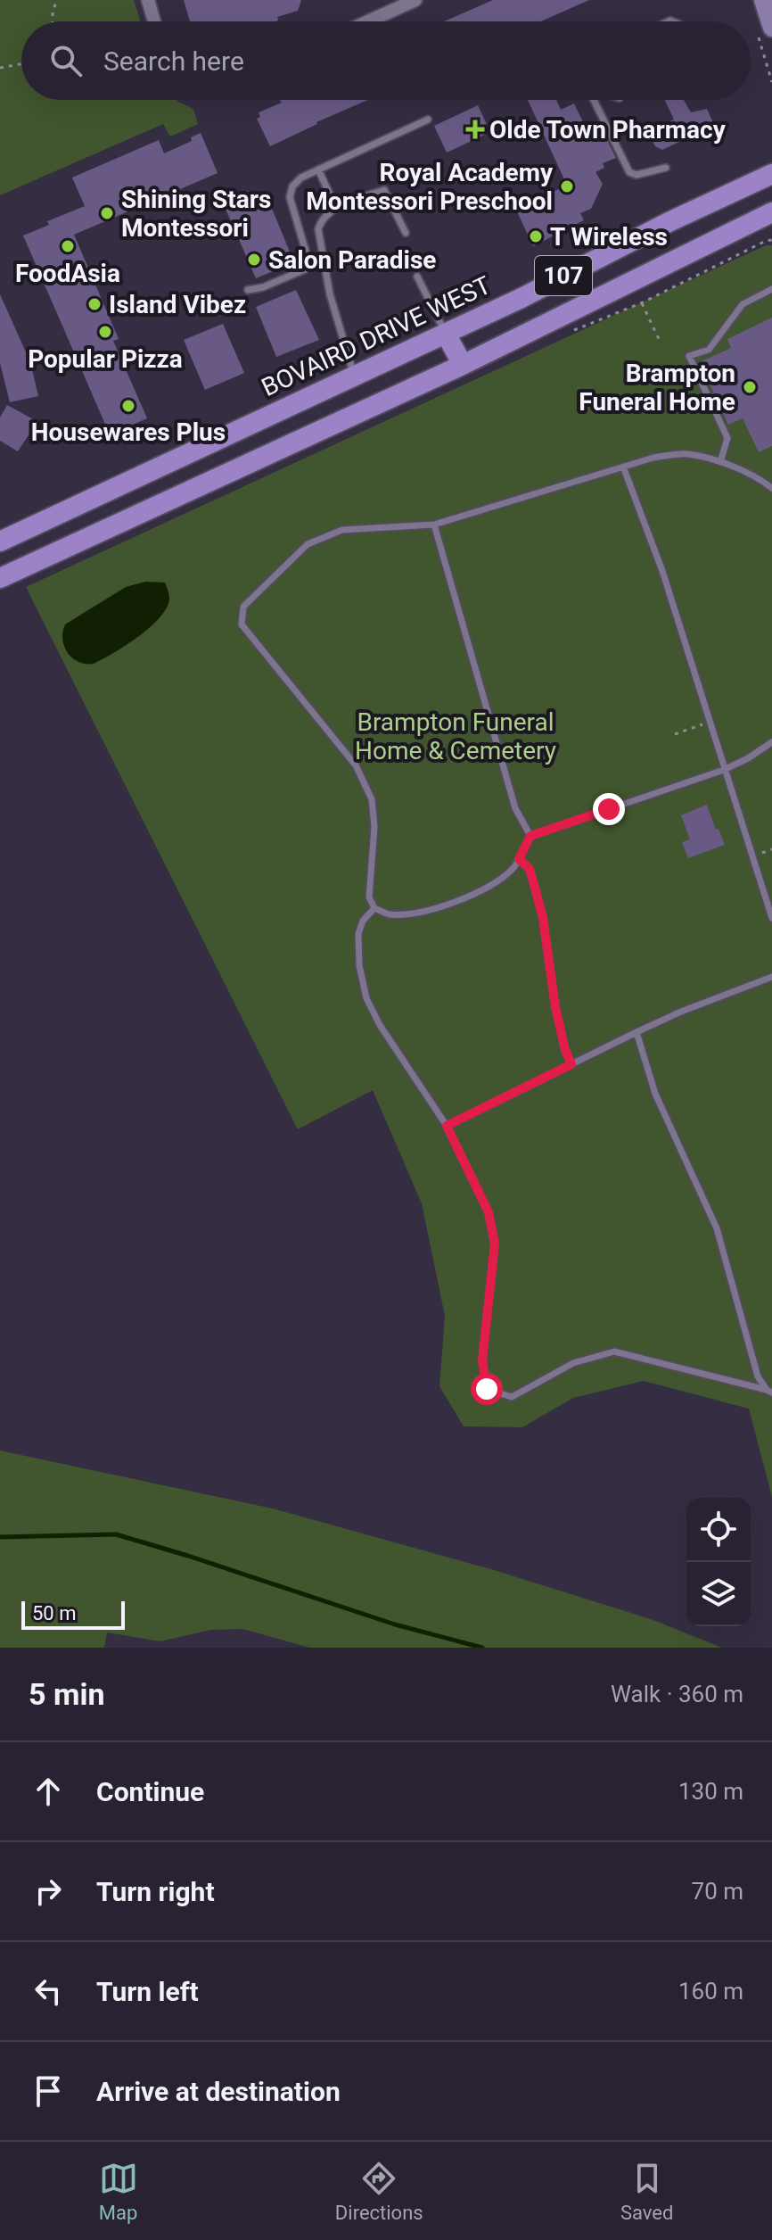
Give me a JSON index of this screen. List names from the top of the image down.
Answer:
{
  "streets": {
    "main road": ["107", "BOVAIRD DRIVE WEST"]
  },
  "parks": ["Brampton Funeral Home & Cemetery"],
  "places": {
    "health": ["Olde Town Pharmacy"],
    "other": [
      "Royal Academy Montessori Preschool",
      "Shining Stars Montessori",
      "T Wireless",
      "FoodAsia",
      "Salon Paradise",
      "Island Vibez",
      "Popular Pizza",
      "Brampton Funeral Home",
      "Housewares Plus"
    ]
  },
  "scale_bar": "50 m",
  "page": {
    "search": "Search here",
    "scale": "50 m",
    "heading": ["5 min", "Walk · 360 m"],
    "list": [
      ["Continue", "130 m"],
      ["Turn right", "70 m"],
      ["Turn left", "160 m"],
      "Arrive at destination"
    ],
    "nav": ["Map", "Directions", "Saved"]
  }
}
